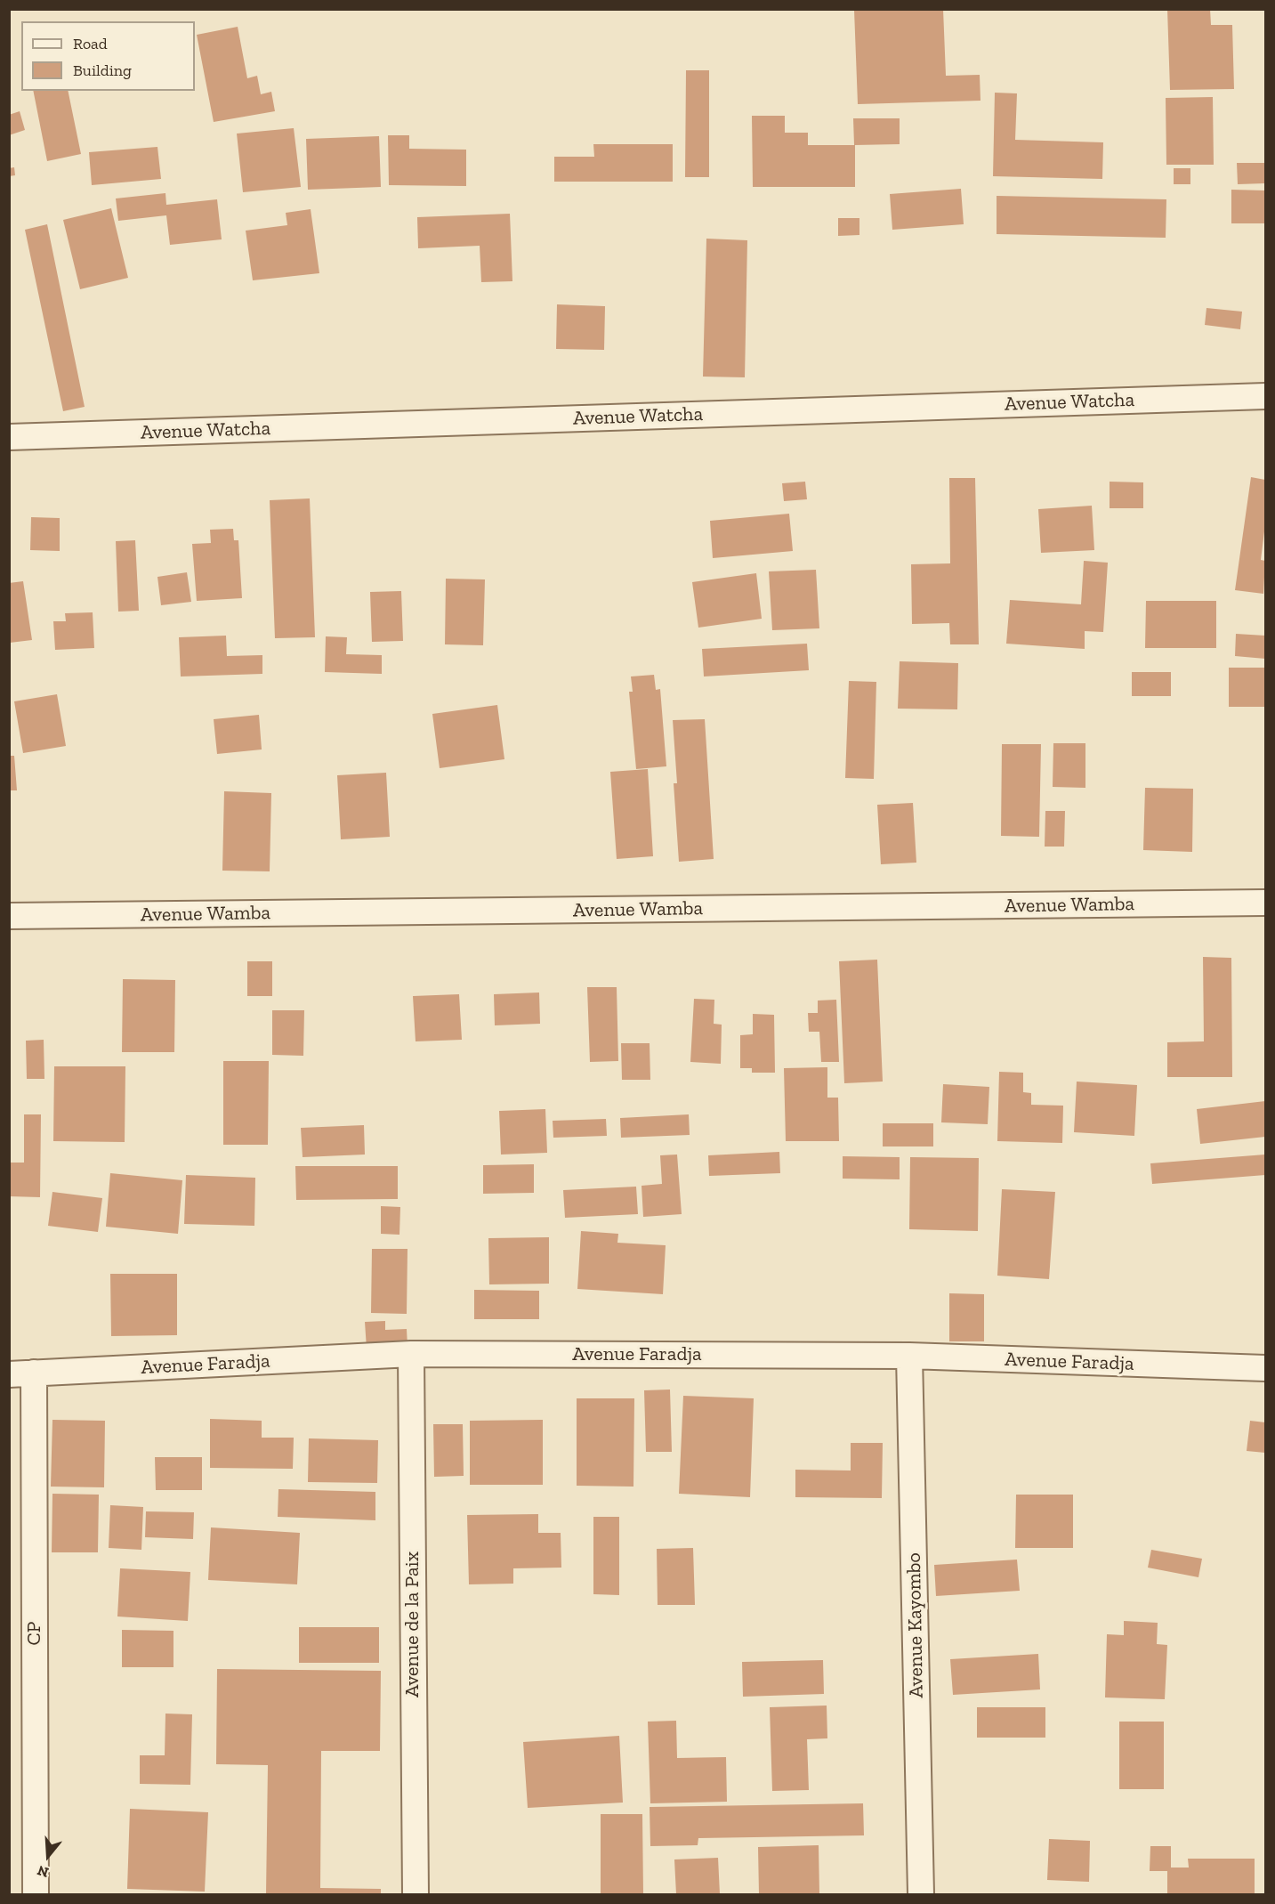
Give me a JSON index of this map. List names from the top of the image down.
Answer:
{
  "streets": {
    "street": [
      "Avenue Watcha",
      "Avenue Wamba",
      "Avenue Faradja",
      "Avenue de la Paix",
      "Avenue Kayombo",
      "CP"
    ]
  },
  "crossings": [
    ["Avenue Faradja", "Avenue de la Paix"],
    ["Avenue Faradja", "Avenue Kayombo"],
    ["Avenue Faradja", "CP"]
  ],
  "legend": ["Road", "Building"],
  "north": "bottom"
}
